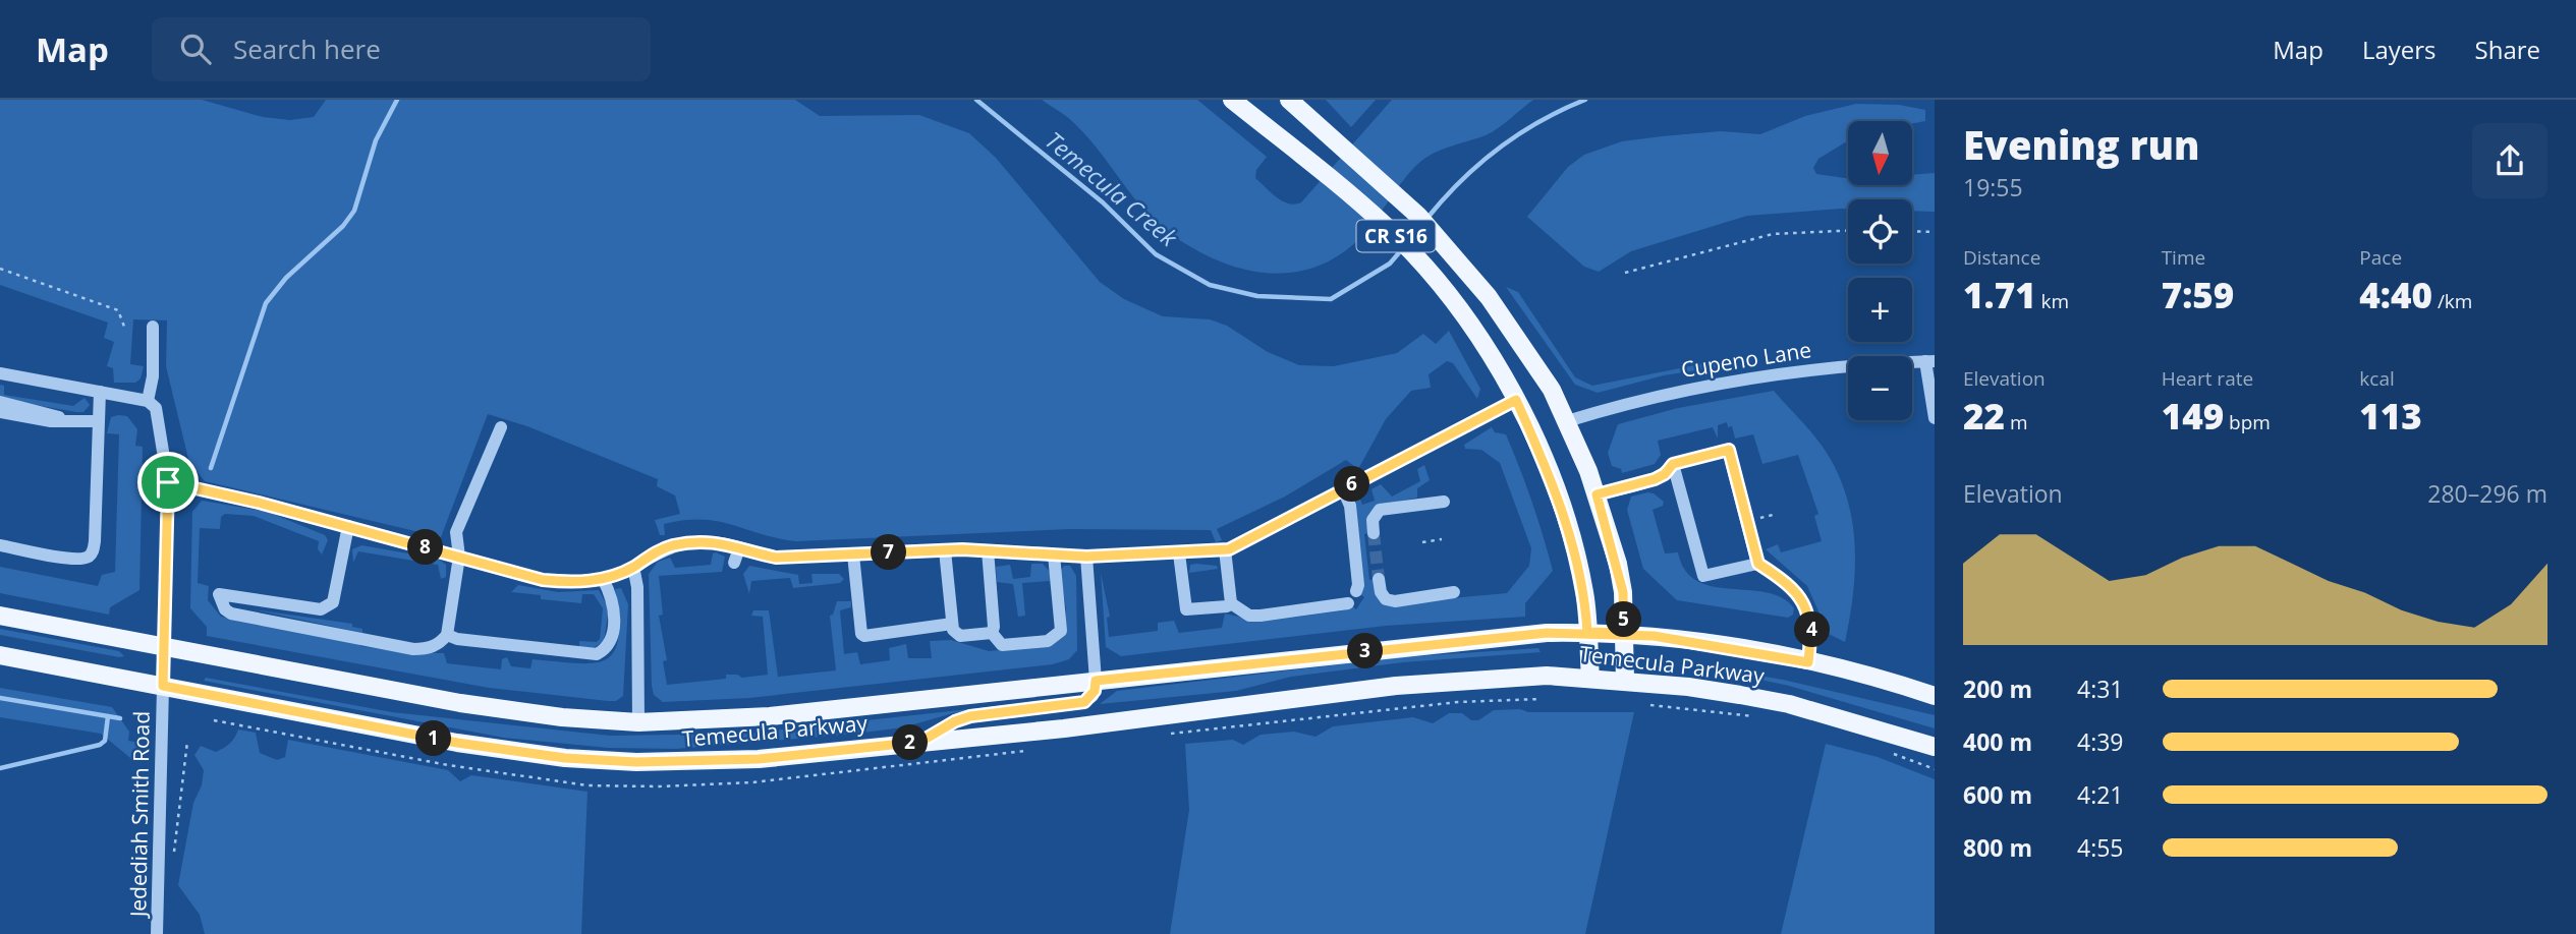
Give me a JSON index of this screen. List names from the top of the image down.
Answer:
{
  "streets": {
    "main road": ["CR S16", "Temecula Parkway"],
    "street": ["Cupeno Lane", "Jedediah Smith Road"]
  },
  "crossings": [
    ["CR S16", "Cupeno Lane"],
    ["CR S16", "Temecula Parkway"],
    ["Temecula Parkway", "Jedediah Smith Road"]
  ],
  "water": ["Temecula Creek"],
  "north": "bottom",
  "page": {
    "header": "Map",
    "search": "Search here",
    "nav": ["Map", "Layers", "Share"],
    "heading": ["Evening run", "19:55"],
    "map_buttons": ["+", "−"],
    "stats": [
      ["Distance", "1.71 km"],
      ["Time", "7:59"],
      ["Pace", "4:40 /km"],
      ["Elevation", "22 m"],
      ["Heart rate", "149 bpm"],
      ["kcal", "113"]
    ],
    "chart": ["Elevation", "280–296 m"],
    "pins": [
      "6",
      "8",
      "7",
      "5",
      "4",
      "3",
      "1",
      "2"
    ],
    "list": [
      {
        "name": "200 m",
        "note": "4:31"
      },
      {
        "name": "400 m",
        "note": "4:39"
      },
      {
        "name": "600 m",
        "note": "4:21"
      },
      {
        "name": "800 m",
        "note": "4:55"
      }
    ]
  }
}
